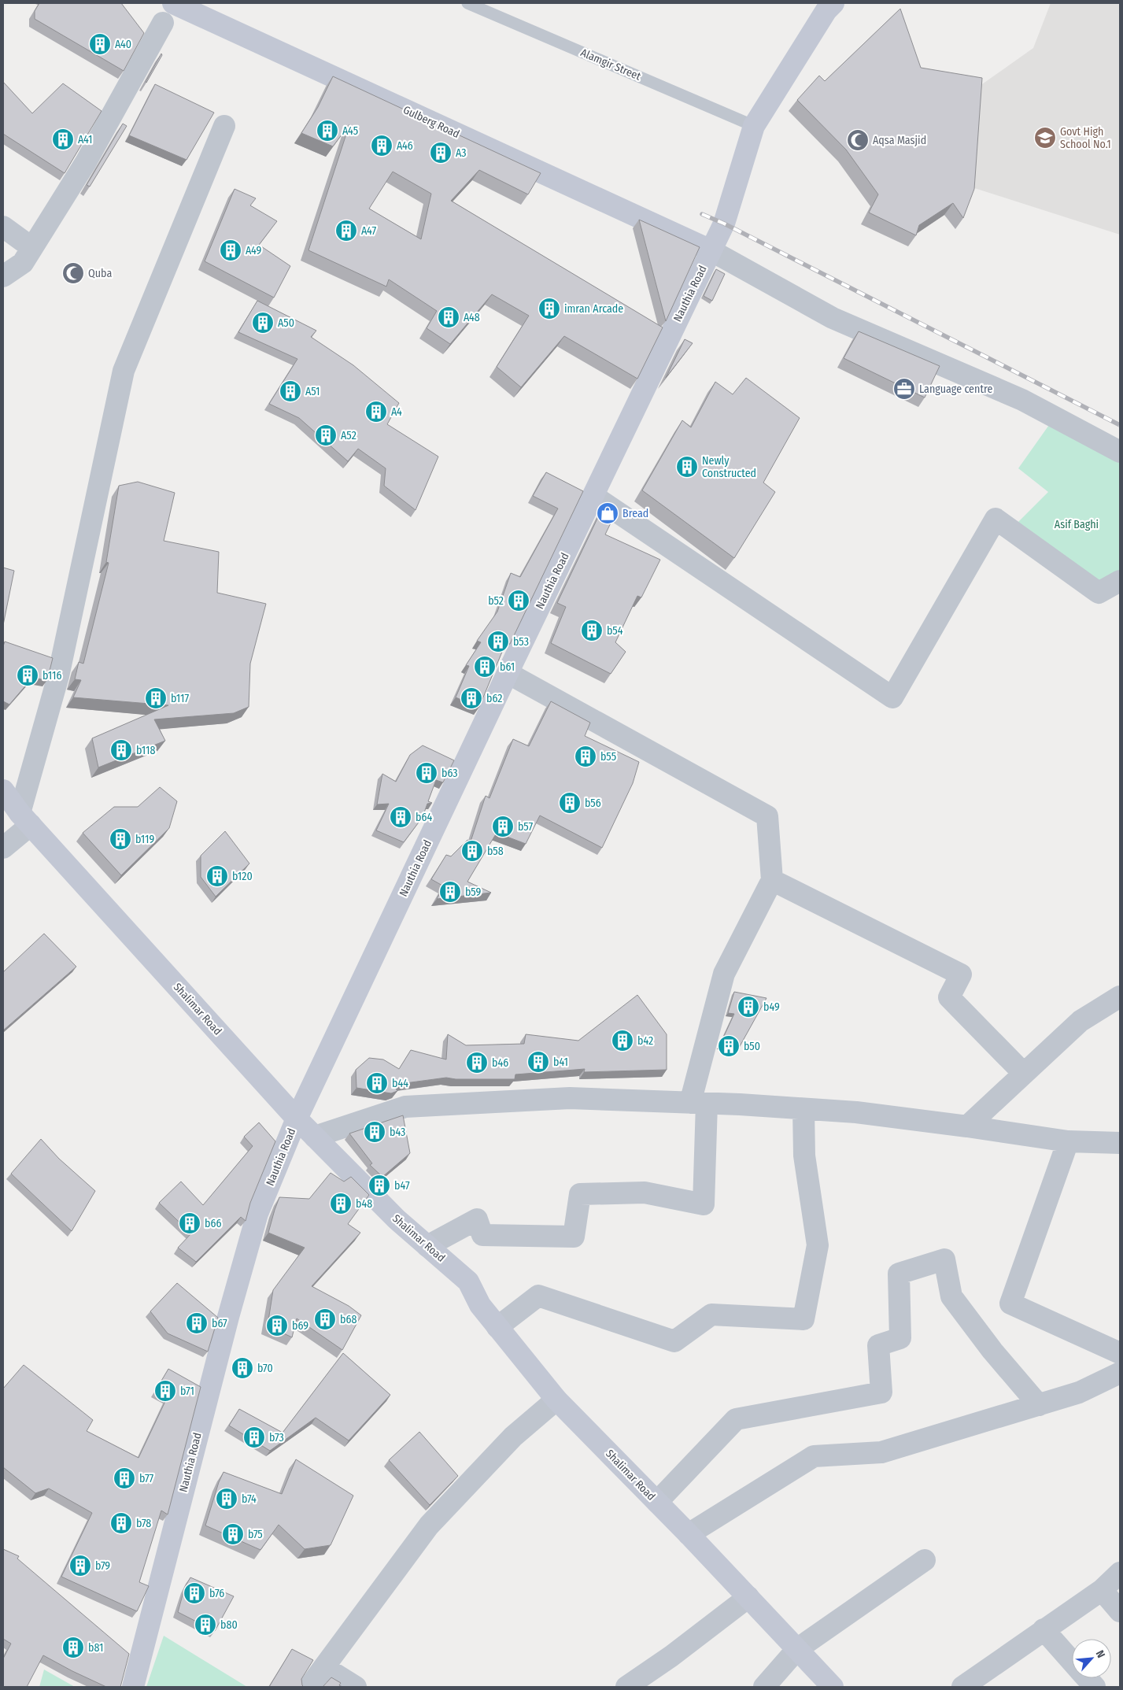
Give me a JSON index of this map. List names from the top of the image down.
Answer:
{
  "streets": {
    "main road": ["Gulberg Road", "Nauthia Road", "Shalimar Road"],
    "lane": ["Alamgir Street"]
  },
  "crossings": [
    ["Alamgir Street", "Nauthia Road"],
    ["Gulberg Road", "Nauthia Road"],
    ["Nauthia Road", "Shalimar Road"]
  ],
  "parks": ["Asif Baghi"],
  "places": {
    "building": [
      "A40",
      "A45",
      "A41",
      "A46",
      "A3",
      "A47",
      "A49",
      "imran Arcade",
      "A48",
      "A50",
      "A51",
      "A4",
      "A52",
      "Newly Constructed",
      "b52",
      "b54",
      "b53",
      "b61",
      "b116",
      "b117",
      "b62",
      "b118",
      "b55",
      "b63",
      "b56",
      "b64",
      "b57",
      "b119",
      "b58",
      "b120",
      "b59",
      "b49",
      "b42",
      "b50",
      "b41",
      "b46",
      "b44",
      "b43",
      "b47",
      "b48",
      "b66",
      "b68",
      "b67",
      "b69",
      "b70",
      "b71",
      "b73",
      "b77",
      "b74",
      "b78",
      "b75",
      "b79",
      "b76",
      "b80",
      "b81"
    ],
    "school or university": ["Govt High School No.1"],
    "mosque": ["Aqsa Masjid", "Quba"],
    "office": ["Language centre"],
    "shop": ["Bread"]
  },
  "north": "top right"
}
